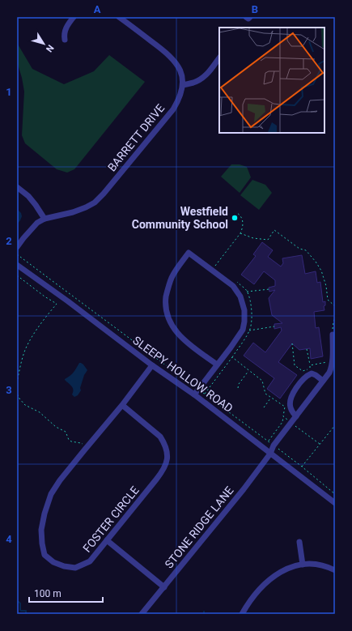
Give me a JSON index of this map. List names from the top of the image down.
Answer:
{
  "streets": {
    "street": [
      "BARRETT DRIVE",
      "SLEEPY HOLLOW ROAD",
      "FOSTER CIRCLE",
      "STONE RIDGE LANE"
    ]
  },
  "crossings": [
    ["SLEEPY HOLLOW ROAD", "FOSTER CIRCLE"],
    ["SLEEPY HOLLOW ROAD", "STONE RIDGE LANE"]
  ],
  "places": ["Westfield Community School"],
  "scale_bar": "100 m",
  "north": "bottom right",
  "grid": {
    "columns": ["A", "B"],
    "rows": [
      "1",
      "2",
      "3",
      "4"
    ]
  }
}
